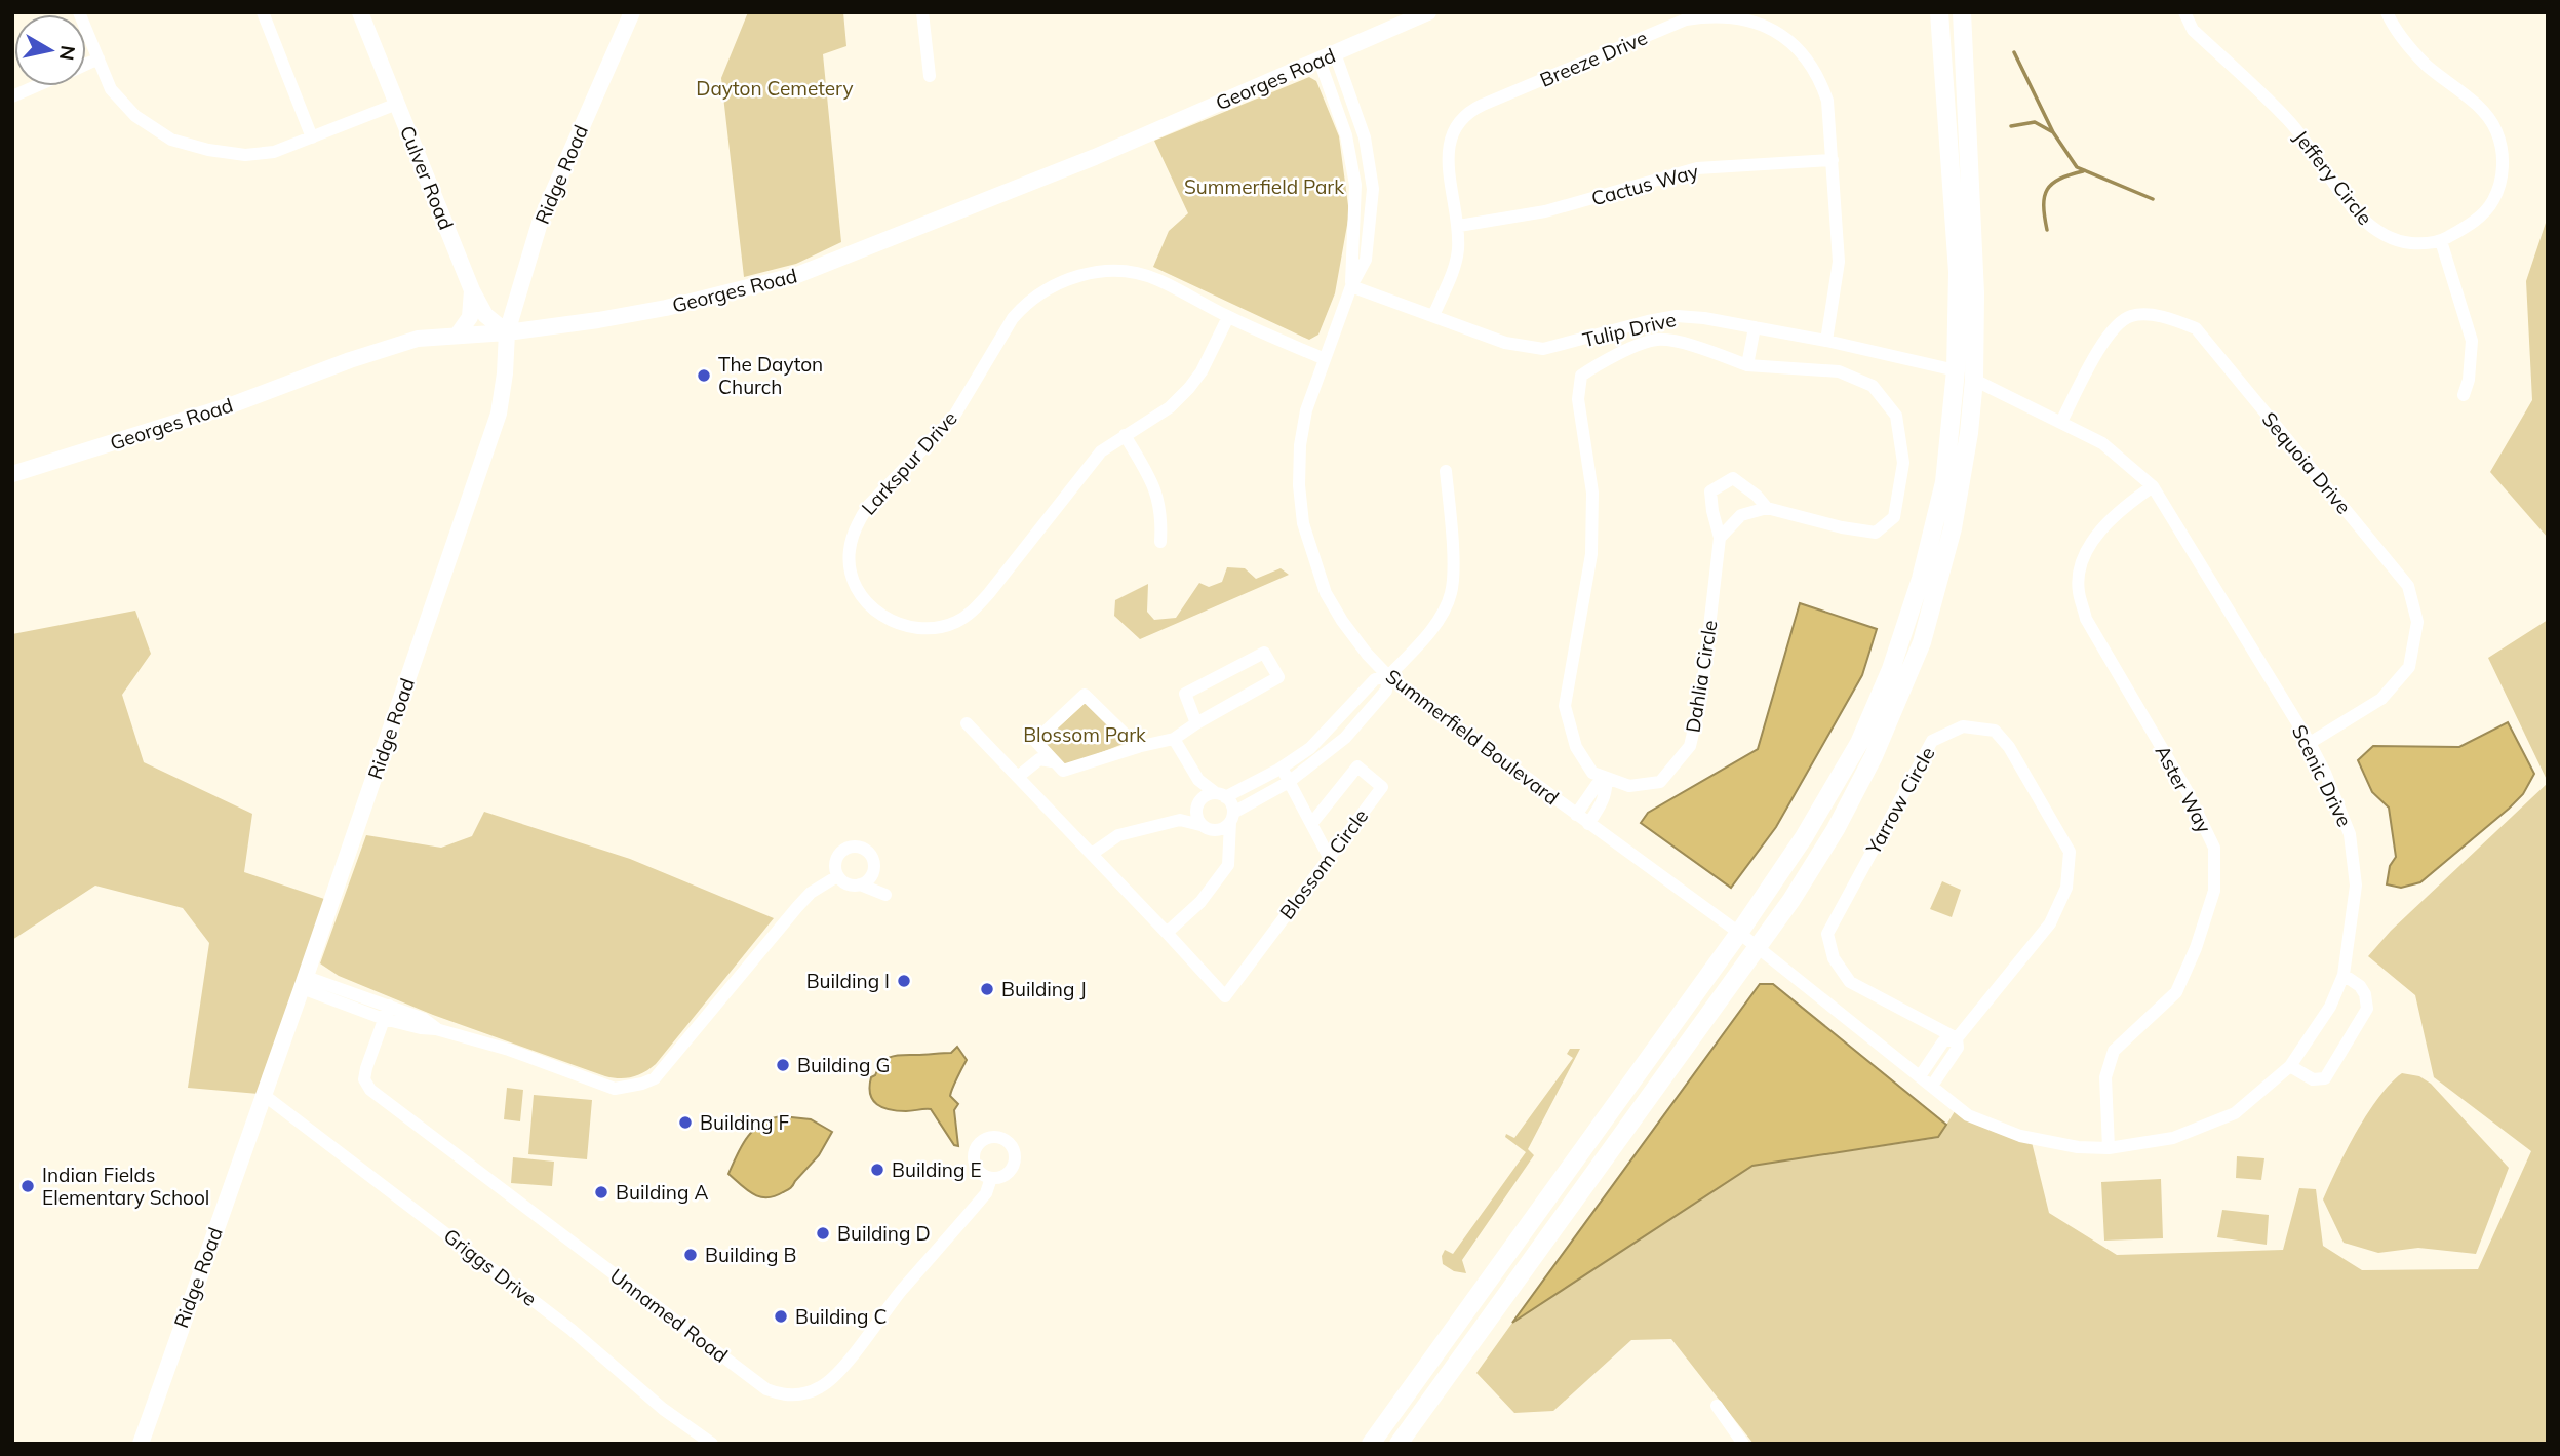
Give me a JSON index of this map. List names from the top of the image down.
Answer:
{
  "streets": {
    "street": [
      "Breeze Drive",
      "Georges Road",
      "Ridge Road",
      "Culver Road",
      "Jeffery Circle",
      "Cactus Way",
      "Tulip Drive",
      "Larkspur Drive",
      "Sequoia Drive",
      "Dahlia Circle",
      "Summerfield Boulevard",
      "Scenic Drive",
      "Aster Way",
      "Yarrow Circle",
      "Blossom Circle",
      "Griggs Drive",
      "Unnamed Road"
    ]
  },
  "crossings": [
    ["Breeze Drive", "Cactus Way"],
    ["Breeze Drive", "Tulip Drive"],
    ["Georges Road", "Ridge Road"],
    ["Georges Road", "Culver Road"],
    ["Georges Road", "Summerfield Boulevard"],
    ["Ridge Road", "Culver Road"],
    ["Ridge Road", "Griggs Drive"],
    ["Tulip Drive", "Summerfield Boulevard"],
    ["Larkspur Drive", "Summerfield Boulevard"],
    ["Sequoia Drive", "Scenic Drive"],
    ["Summerfield Boulevard", "Scenic Drive"],
    ["Scenic Drive", "Aster Way"],
    ["Scenic Drive", "Yarrow Circle"]
  ],
  "parks": ["Dayton Cemetery", "Summerfield Park", "Blossom Park"],
  "places": [
    "The Dayton Church",
    "Building I",
    "Building J",
    "Building G",
    "Building F",
    "Building E",
    "Indian Fields Elementary School",
    "Building A",
    "Building D",
    "Building B",
    "Building C"
  ],
  "north": "right"
}
